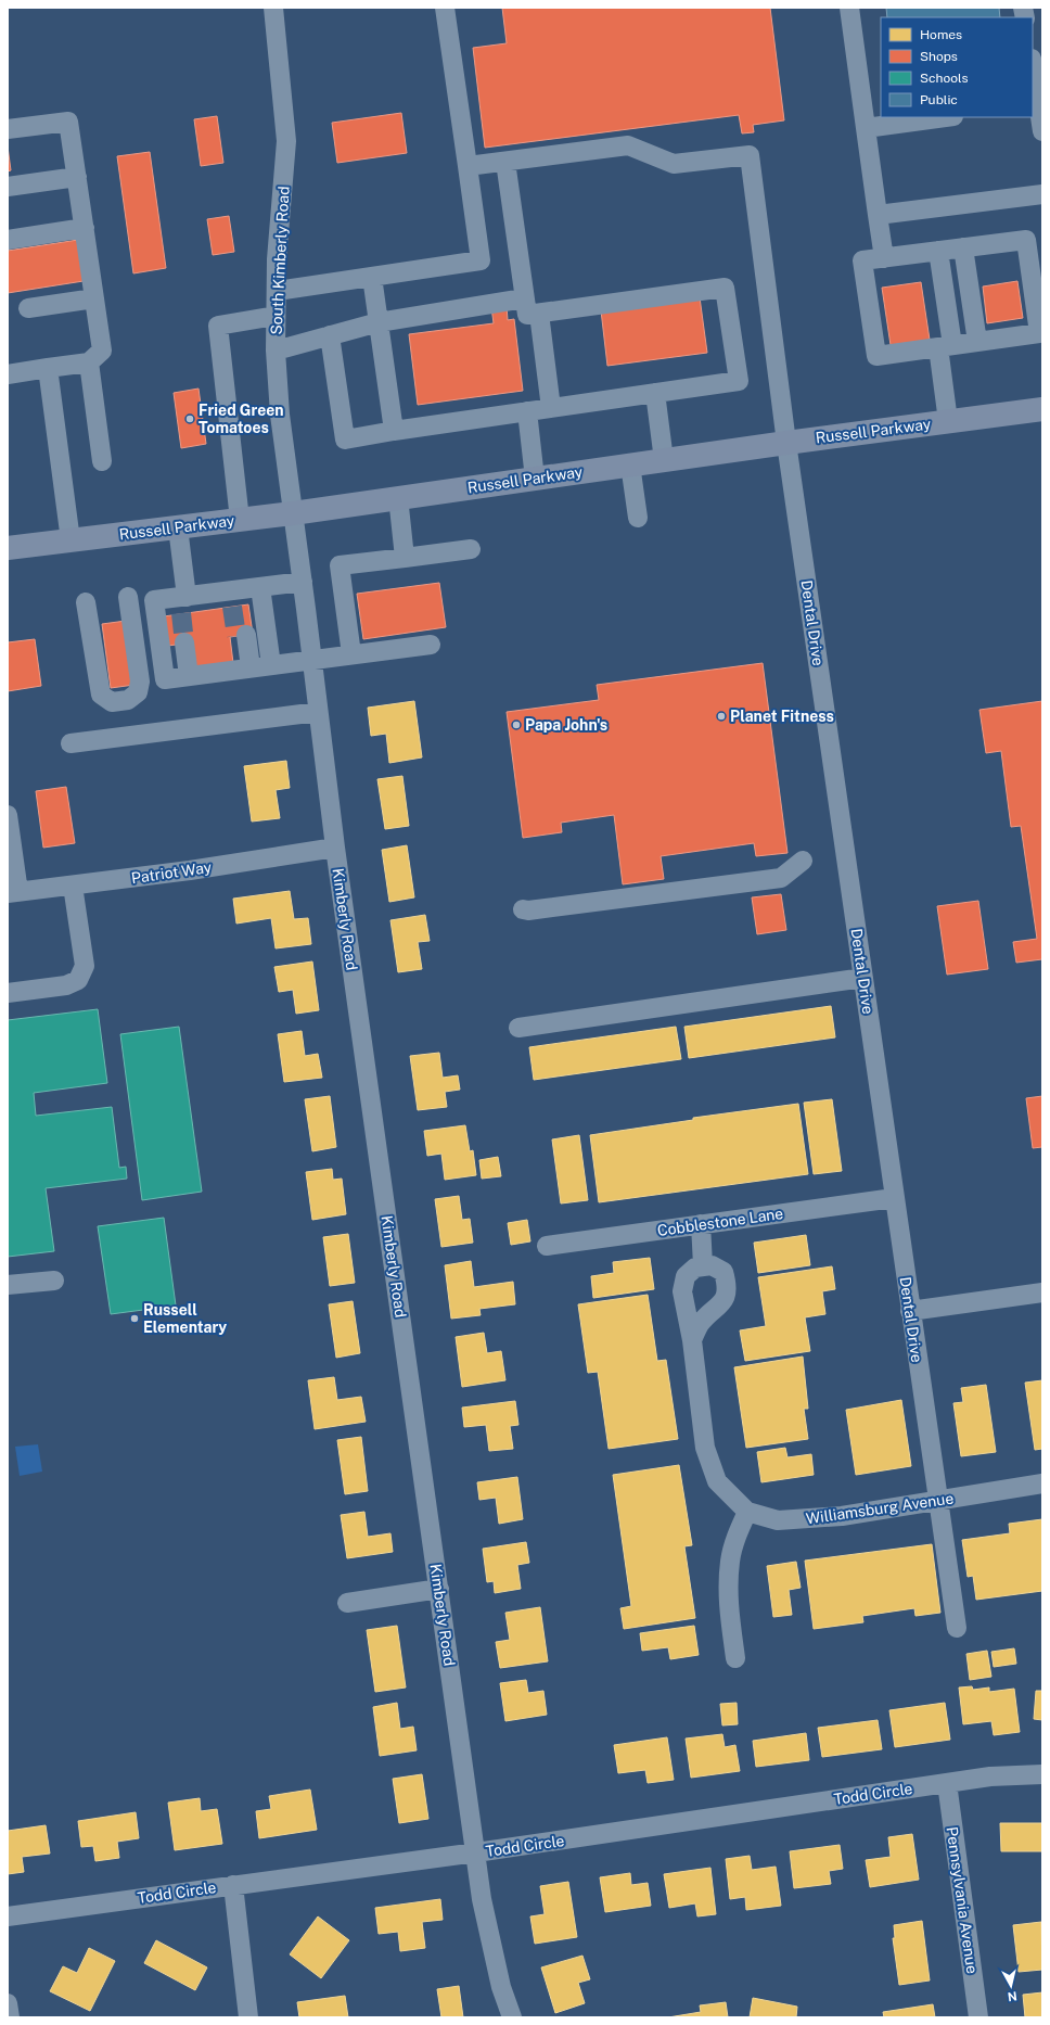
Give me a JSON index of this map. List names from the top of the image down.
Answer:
{
  "streets": {
    "main road": ["Russell Parkway"],
    "street": [
      "South Kimberly Road",
      "Dental Drive",
      "Patriot Way",
      "Kimberly Road",
      "Cobblestone Lane",
      "Williamsburg Avenue",
      "Todd Circle",
      "Pennsylvania Avenue"
    ]
  },
  "crossings": [
    ["South Kimberly Road", "Russell Parkway"],
    ["South Kimberly Road", "Kimberly Road"],
    ["Russell Parkway", "Dental Drive"],
    ["Russell Parkway", "Kimberly Road"],
    ["Dental Drive", "Cobblestone Lane"],
    ["Dental Drive", "Williamsburg Avenue"],
    ["Patriot Way", "Kimberly Road"],
    ["Kimberly Road", "Todd Circle"],
    ["Todd Circle", "Pennsylvania Avenue"]
  ],
  "places": [
    "Fried Green Tomatoes",
    "Planet Fitness",
    "Papa John's",
    "Russell Elementary"
  ],
  "legend": [
    "Homes",
    "Shops",
    "Schools",
    "Public"
  ],
  "north": "bottom"
}
